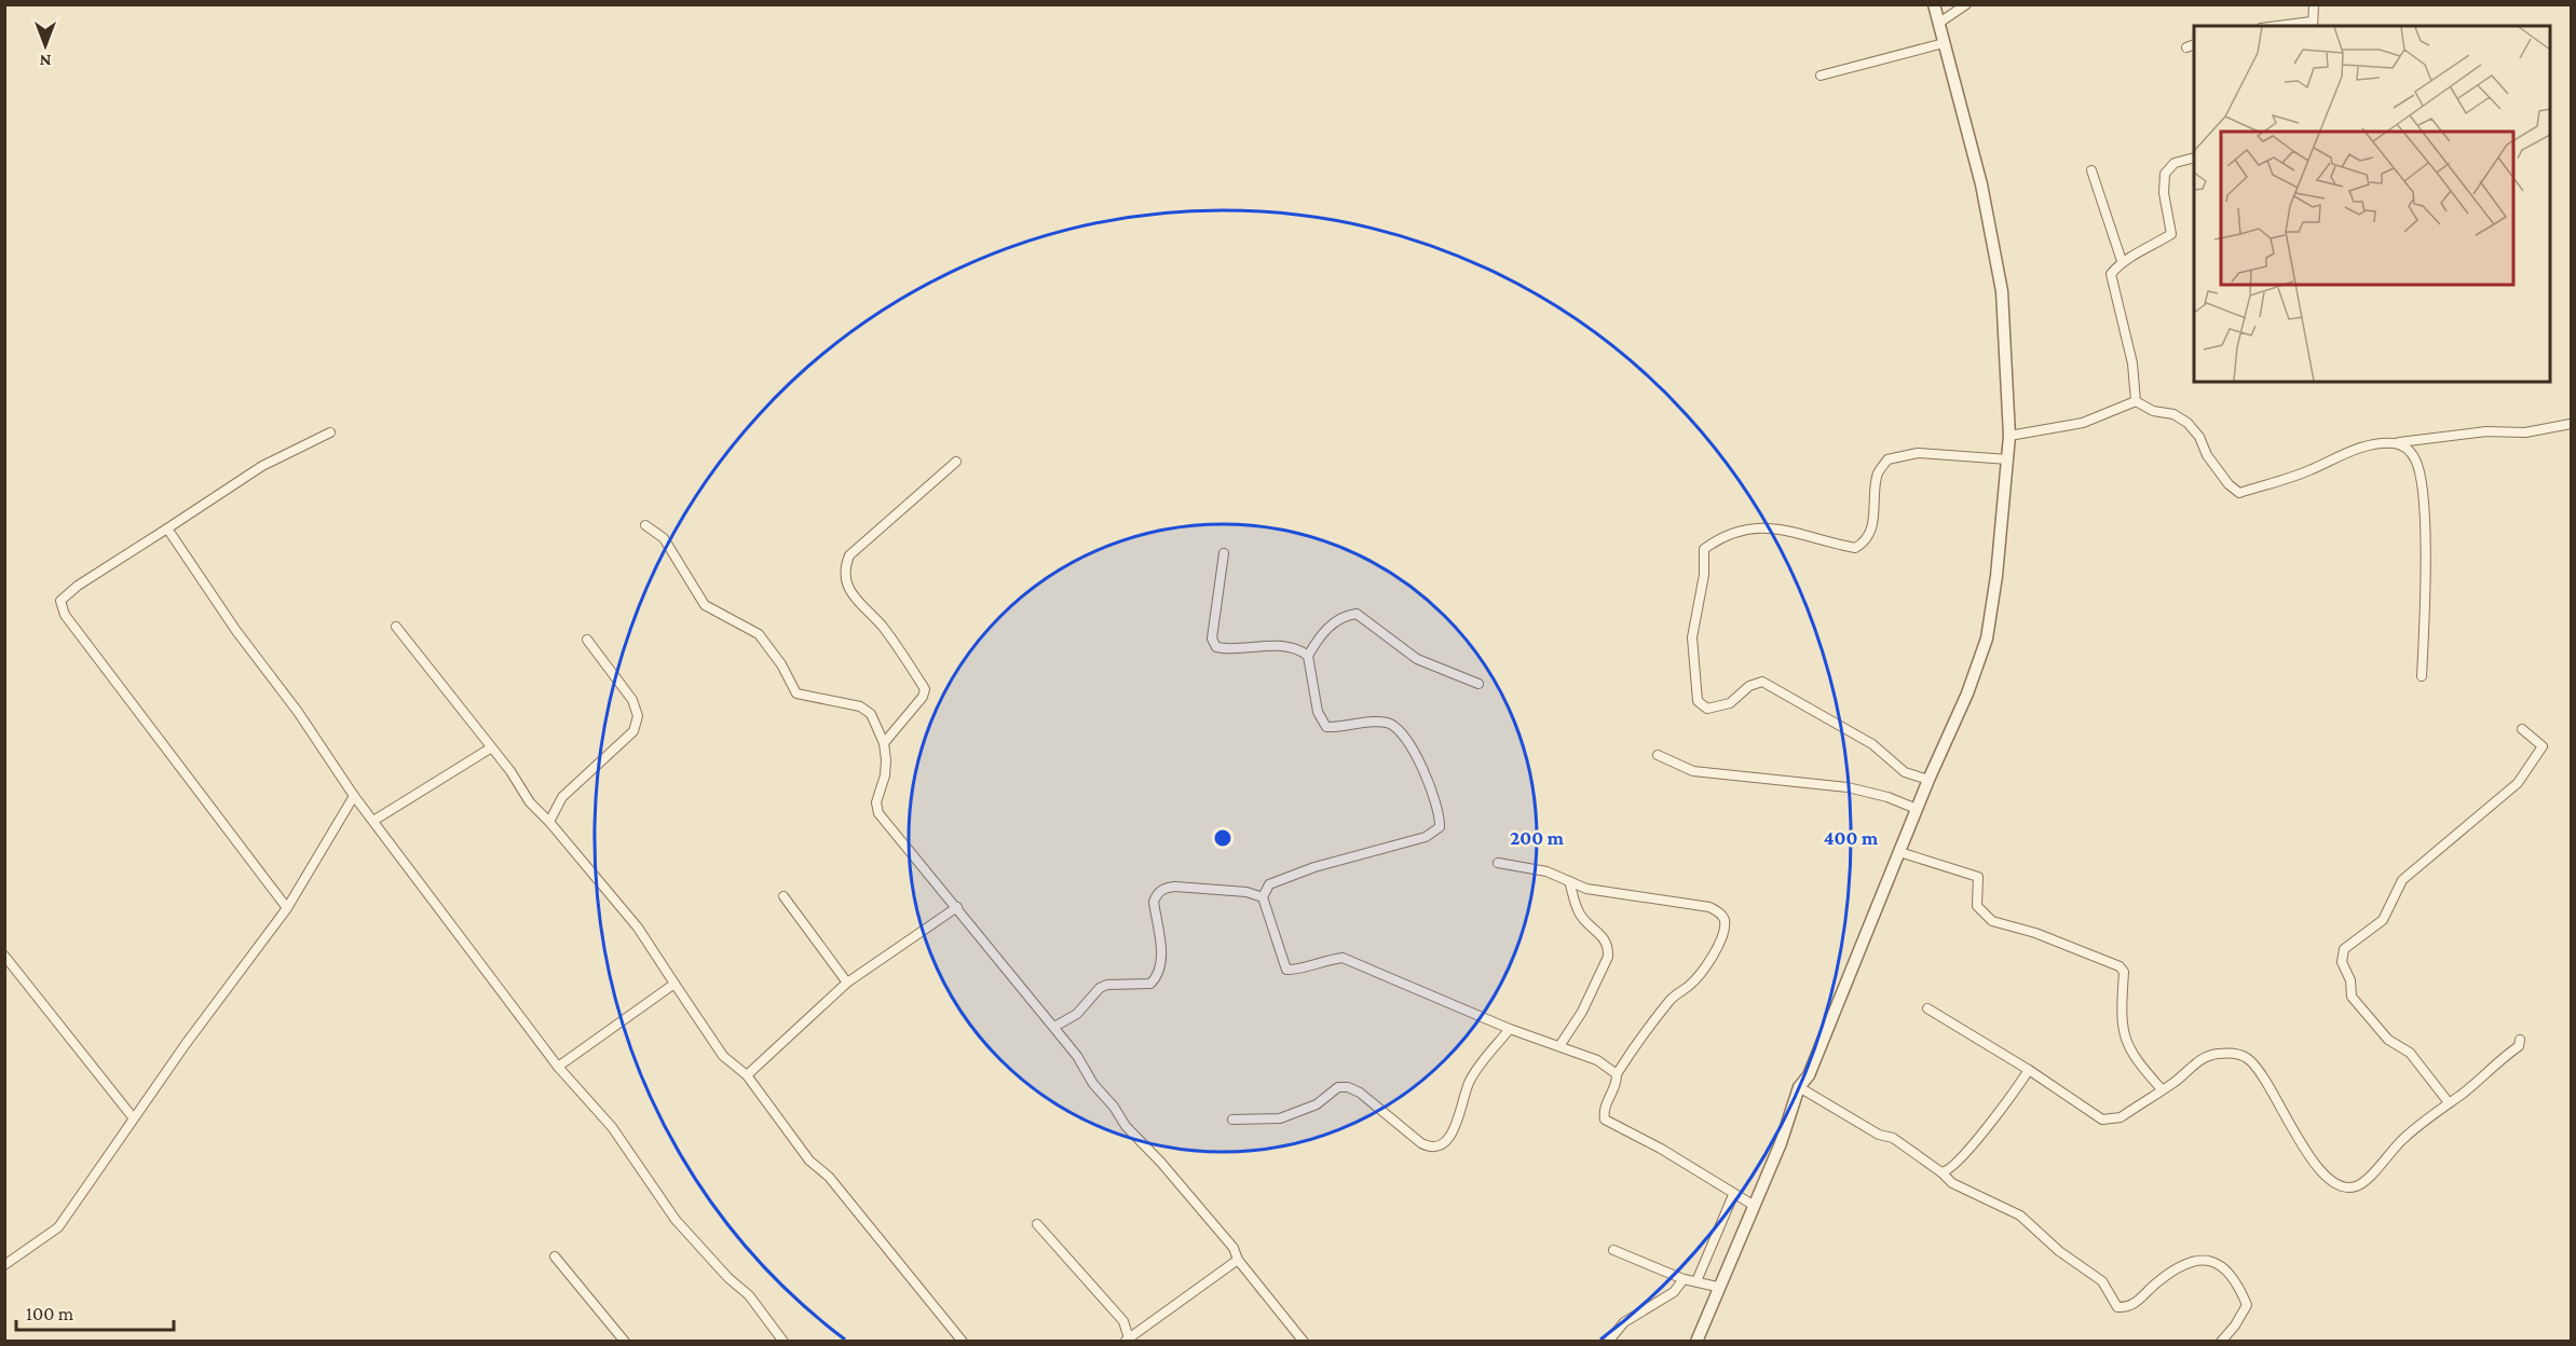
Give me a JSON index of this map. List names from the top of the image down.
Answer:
{
  "scale_bar": "100 m",
  "north": "bottom",
  "rings": ["200 m", "400 m"]
}
